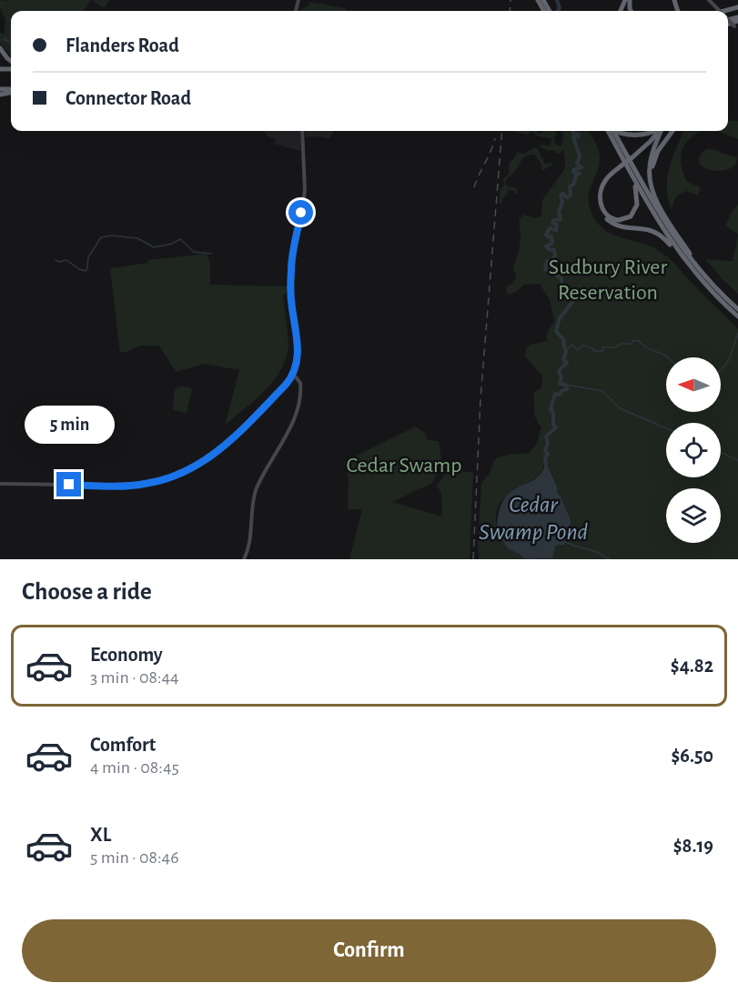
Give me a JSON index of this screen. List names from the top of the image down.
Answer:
{
  "water": ["Cedar Swamp Pond"],
  "parks": ["Sudbury River Reservation", "Cedar Swamp"],
  "north": "left",
  "page": {
    "banner": ["Flanders Road", "Connector Road"],
    "bubble": "5 min",
    "heading": "Choose a ride",
    "list": [
      {
        "name": "Economy",
        "note": "3 min · 08:44",
        "value": "$4.82"
      },
      {
        "name": "Comfort",
        "note": "4 min · 08:45",
        "value": "$6.50"
      },
      {
        "name": "XL",
        "note": "5 min · 08:46",
        "value": "$8.19"
      }
    ],
    "buttons": "Confirm"
  }
}
